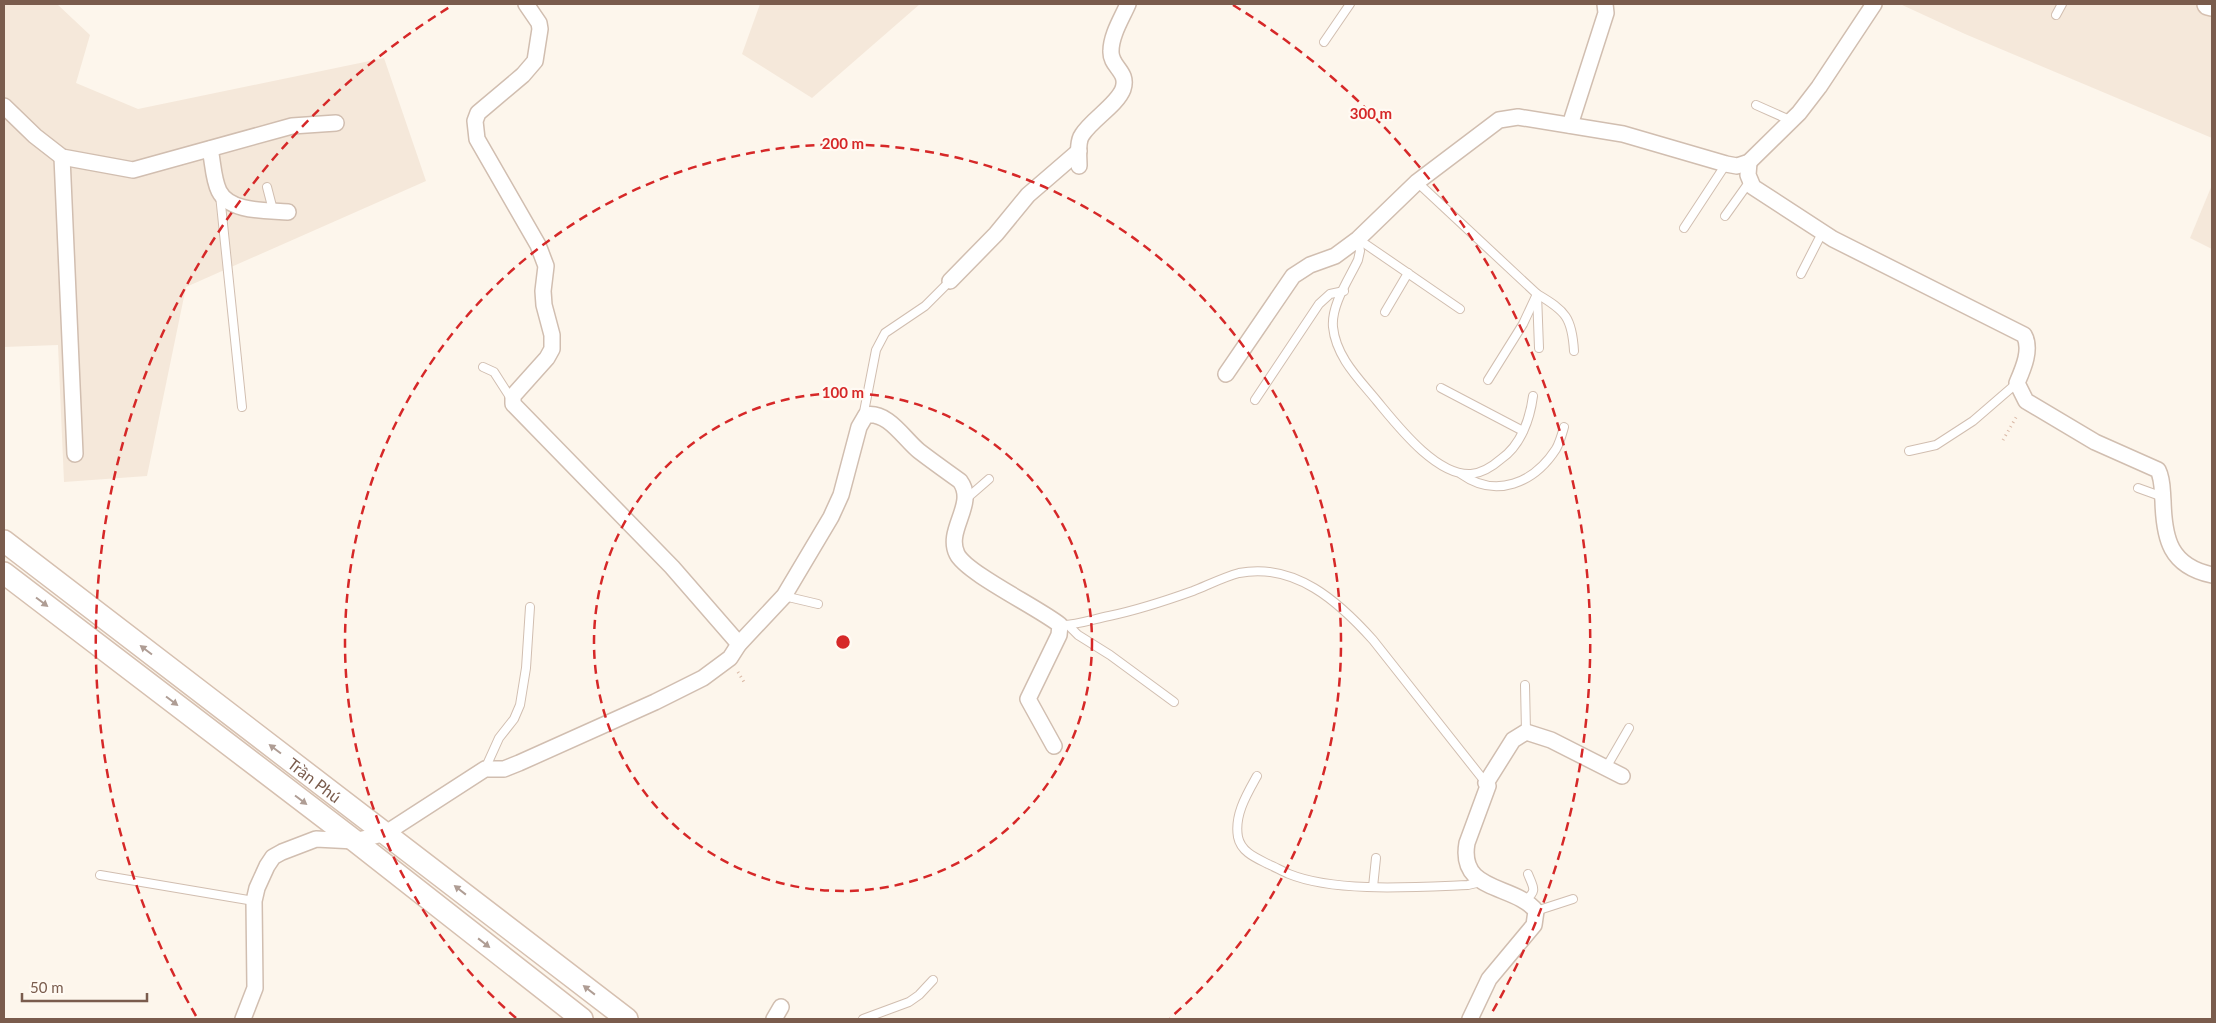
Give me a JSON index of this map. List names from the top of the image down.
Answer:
{
  "streets": {
    "main road": ["Trần Phú"]
  },
  "scale_bar": "50 m",
  "rings": ["300 m", "200 m", "100 m"]
}
